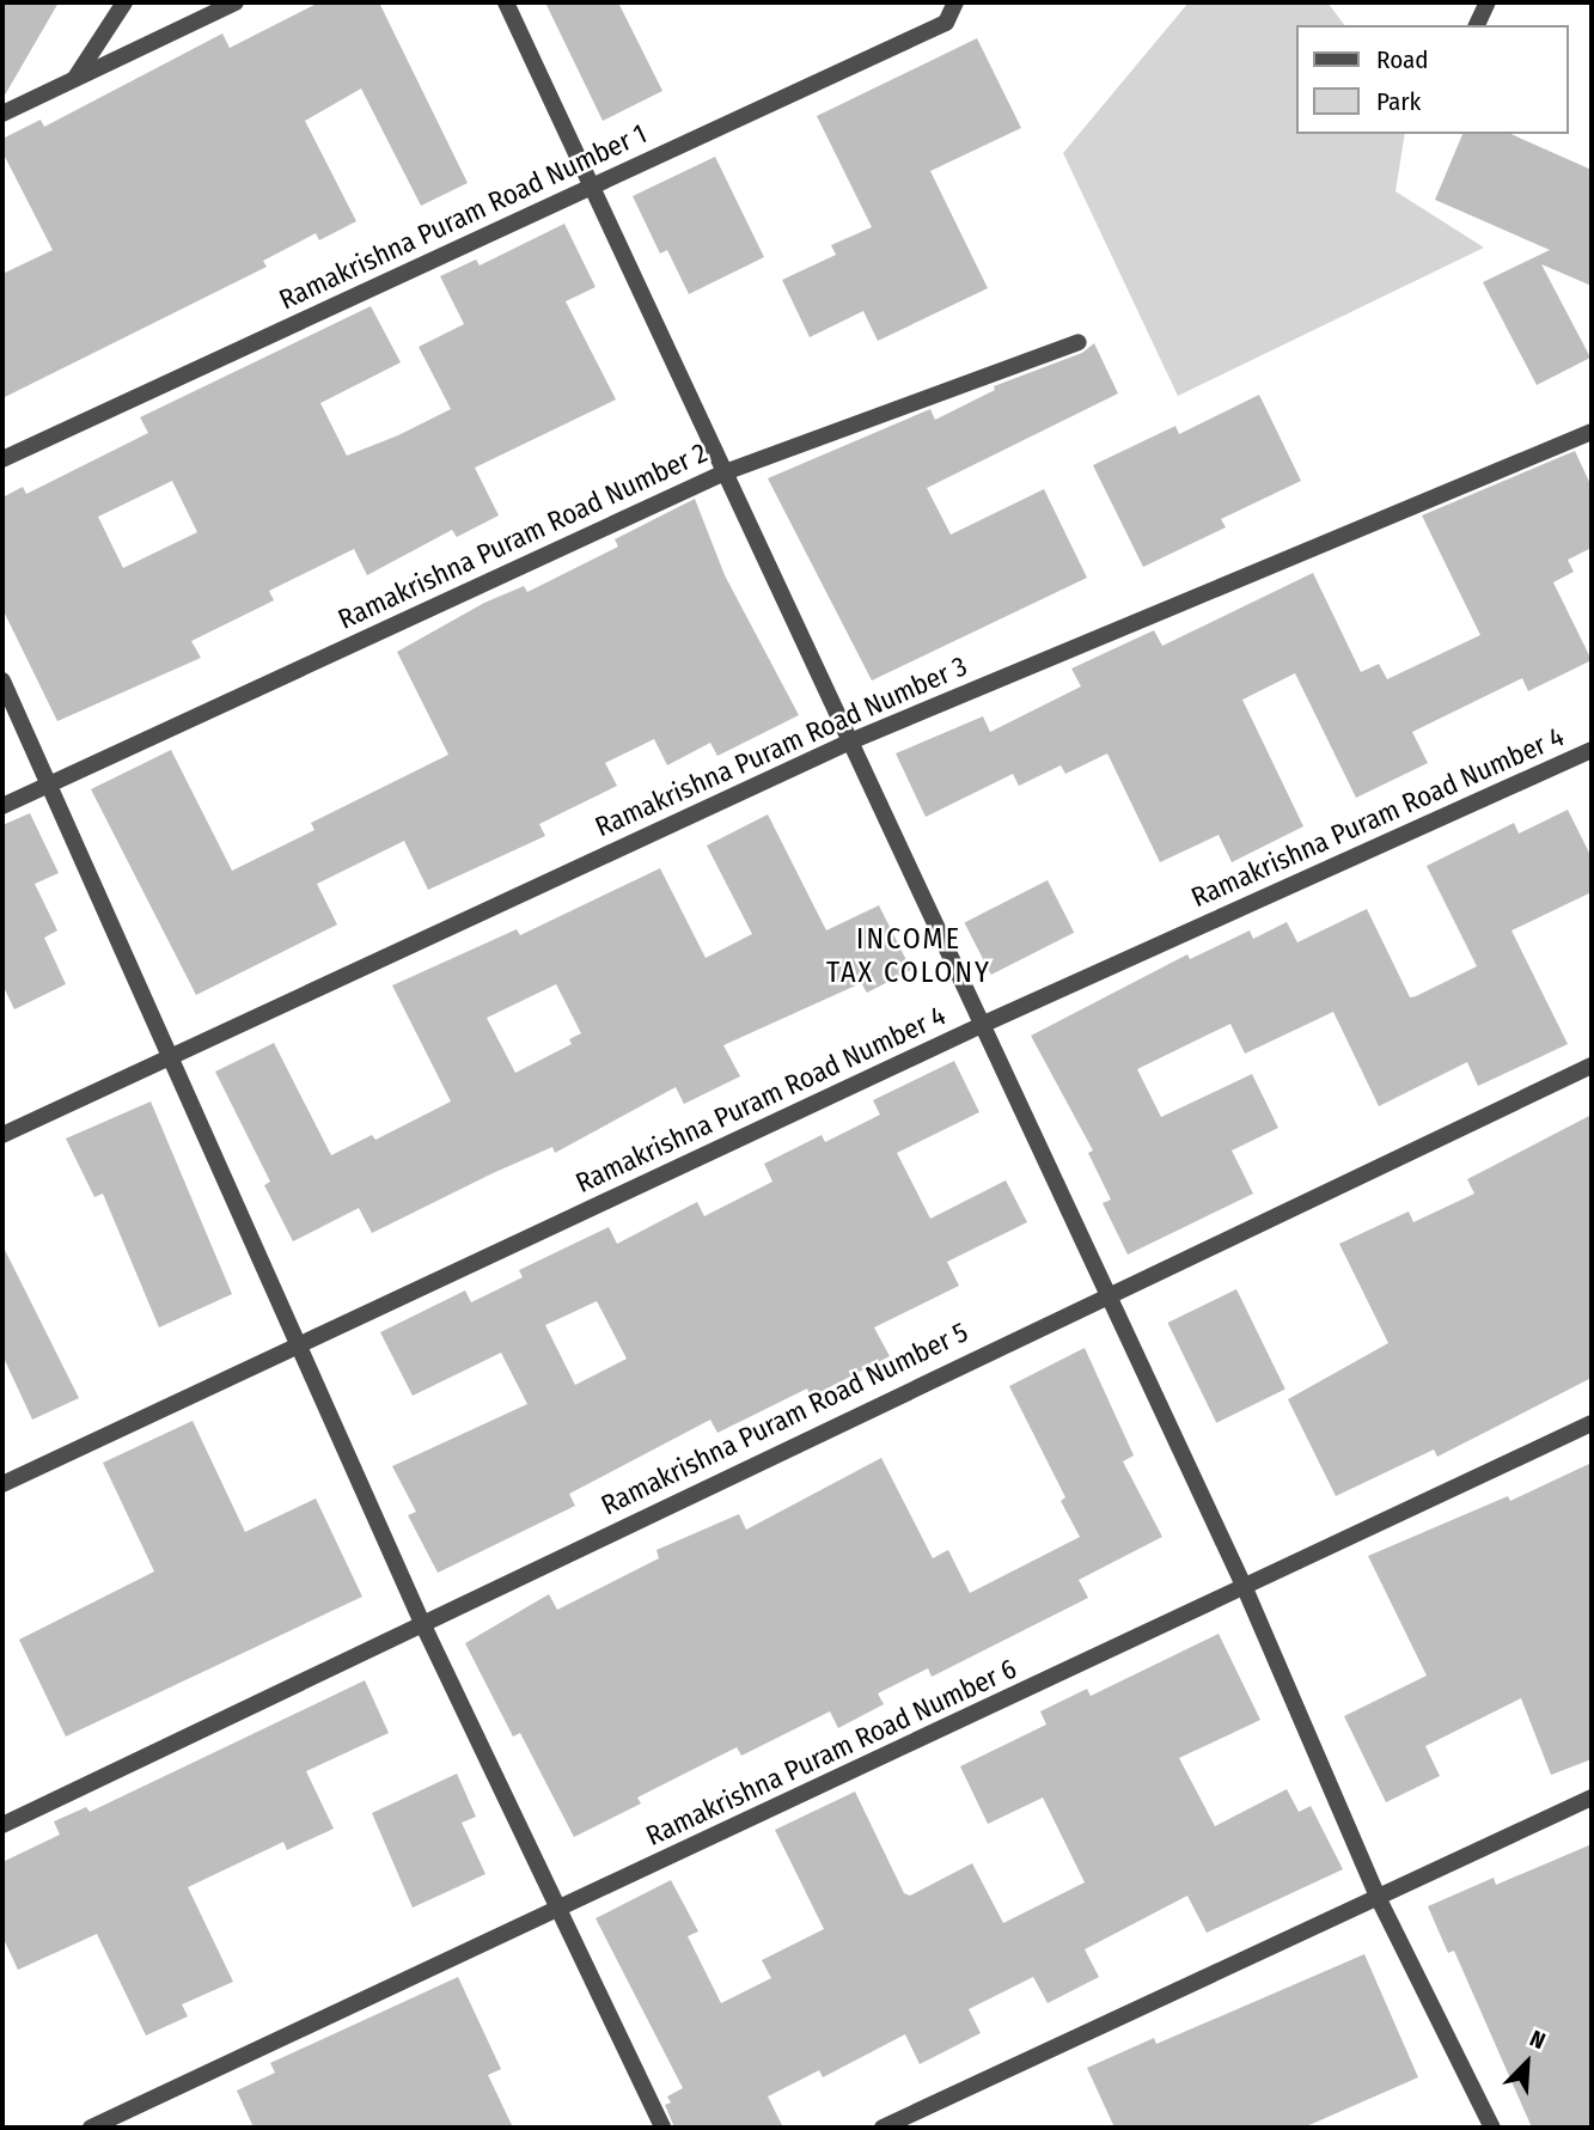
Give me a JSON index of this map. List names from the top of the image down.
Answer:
{
  "streets": {
    "street": [
      "Ramakrishna Puram Road Number 1",
      "Ramakrishna Puram Road Number 2",
      "Ramakrishna Puram Road Number 3",
      "Ramakrishna Puram Road Number 4",
      "Ramakrishna Puram Road Number 5",
      "Ramakrishna Puram Road Number 6"
    ]
  },
  "districts": ["INCOME TAX COLONY"],
  "legend": ["Road", "Park"],
  "north": "top right"
}
